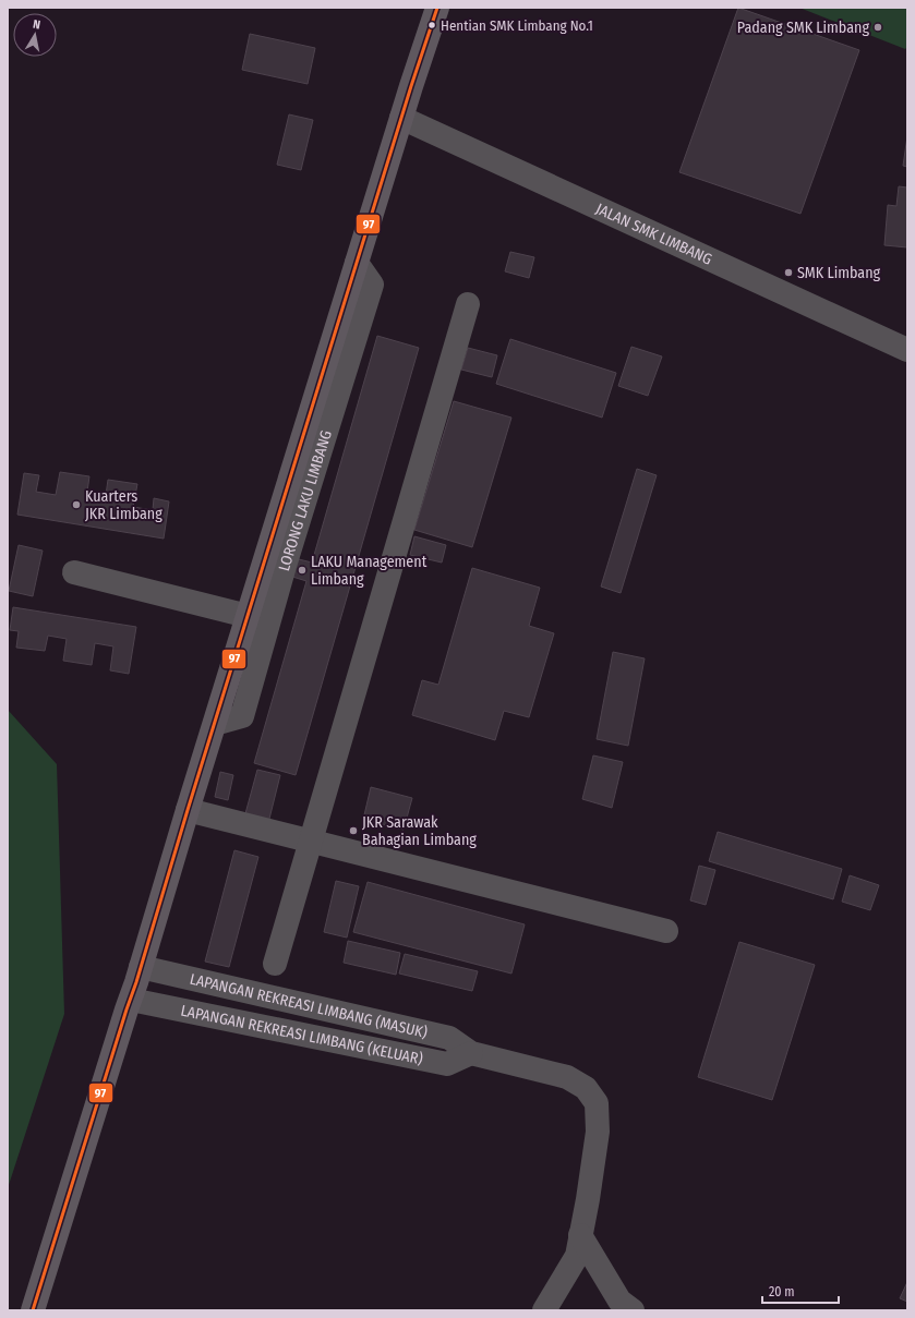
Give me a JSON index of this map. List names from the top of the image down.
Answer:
{
  "streets": {
    "street": [
      "JALAN SMK LIMBANG",
      "LORONG LAKU LIMBANG",
      "LAPANGAN REKREASI LIMBANG (MASUK)",
      "LAPANGAN REKREASI LIMBANG (KELUAR)"
    ]
  },
  "crossings": [
    ["LAPANGAN REKREASI LIMBANG (MASUK)", "LAPANGAN REKREASI LIMBANG (KELUAR)"]
  ],
  "places": [
    "Hentian SMK Limbang No.1",
    "Padang SMK Limbang",
    "SMK Limbang",
    "Kuarters JKR Limbang",
    "LAKU Management Limbang",
    "JKR Sarawak Bahagian Limbang"
  ],
  "lines": ["transit line 97"],
  "scale_bar": "20 m",
  "north": "top"
}
